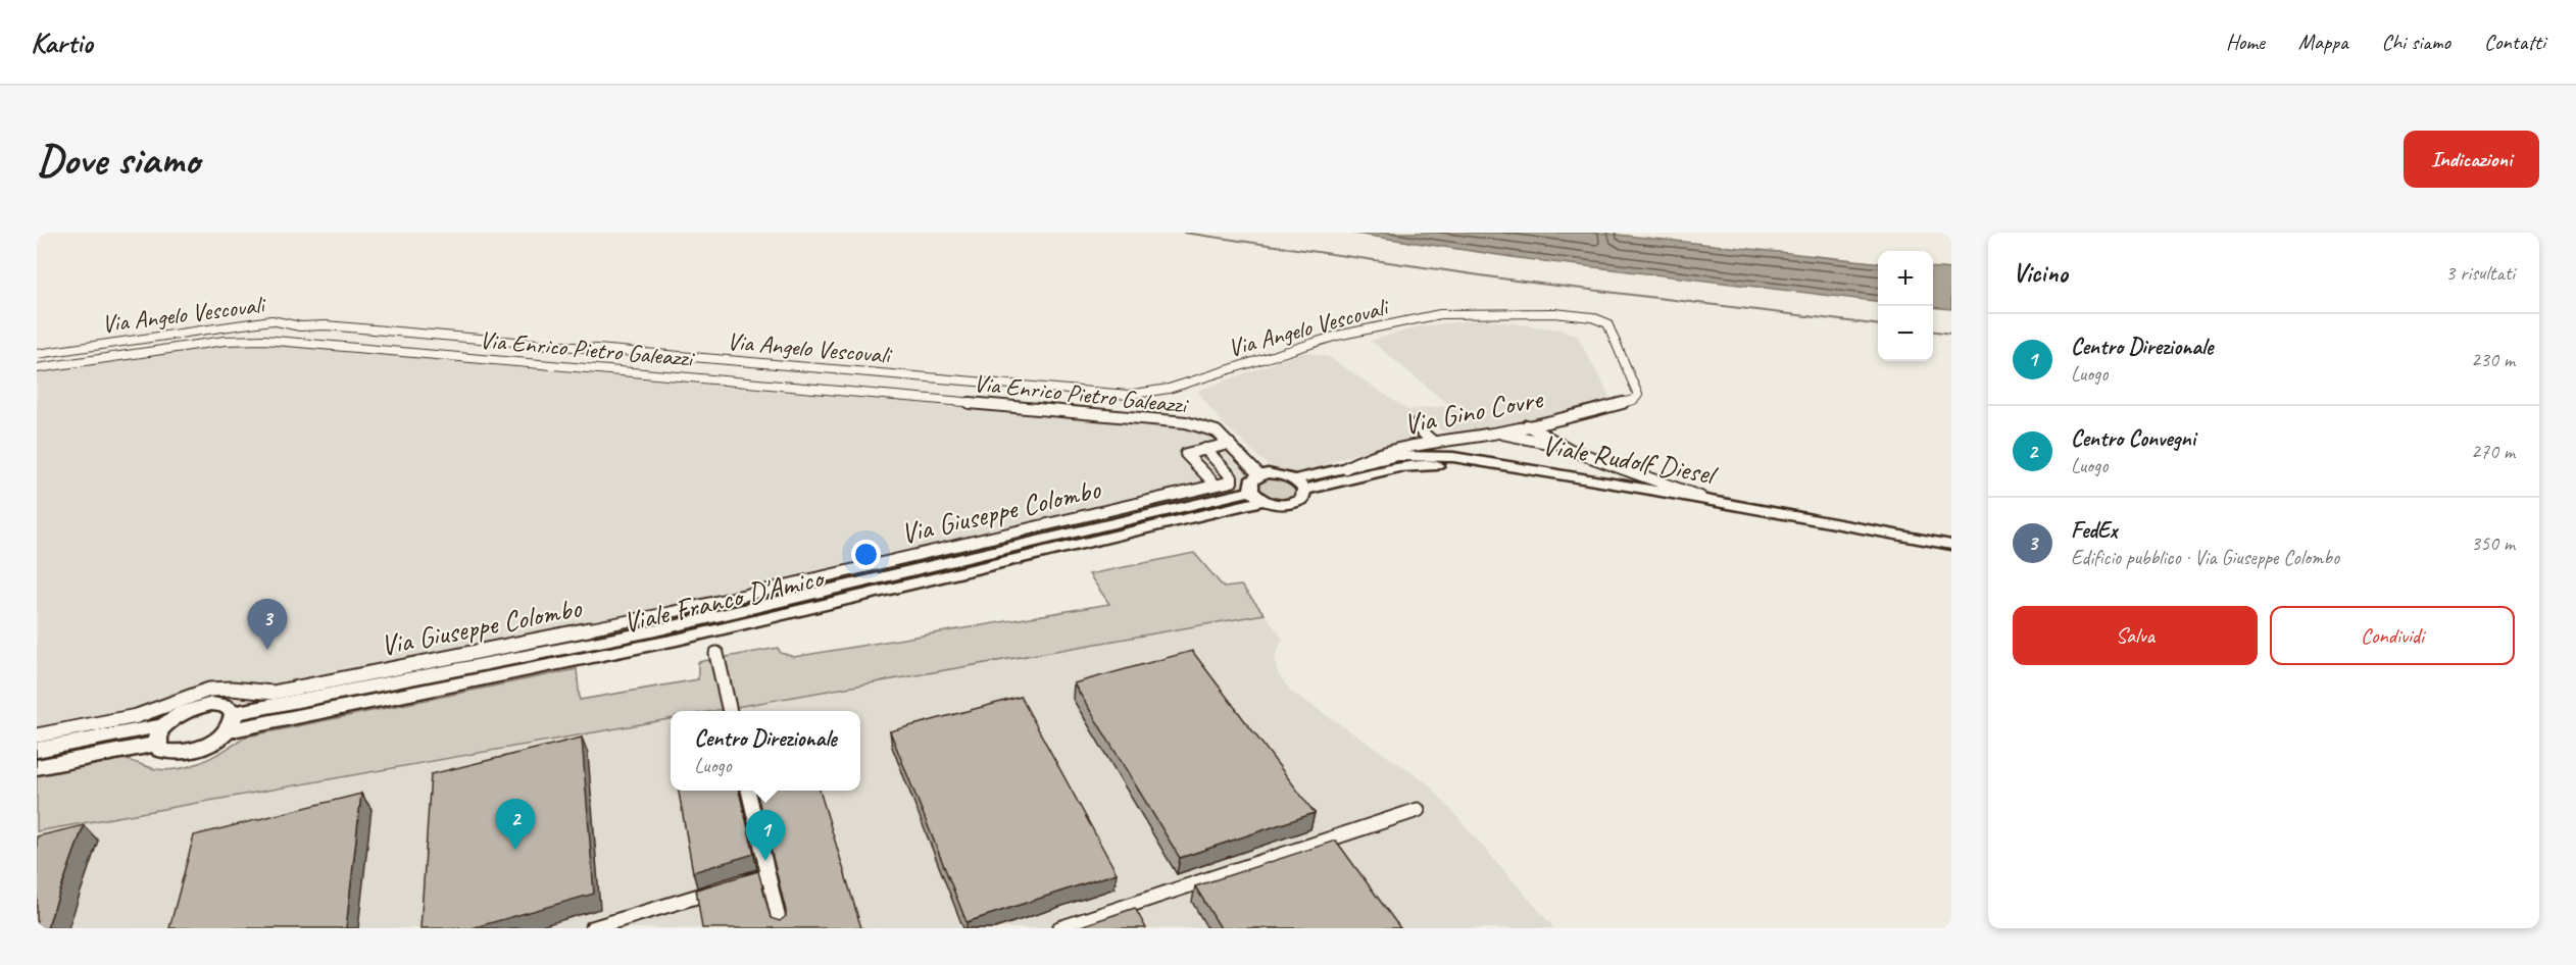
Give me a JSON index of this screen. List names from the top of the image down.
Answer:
{
  "streets": {
    "street": [
      "Via Angelo Vescovali",
      "Via Enrico Pietro Galeazzi",
      "Via Gino Covre",
      "Viale Rudolf Diesel",
      "Via Giuseppe Colombo",
      "Viale Franco D'Amico"
    ]
  },
  "crossings": [
    ["Via Angelo Vescovali", "Via Gino Covre"],
    ["Via Gino Covre", "Viale Rudolf Diesel"],
    ["Viale Rudolf Diesel", "Viale Franco D'Amico"]
  ],
  "page": {
    "header": "Kartio",
    "nav": [
      "Home",
      "Mappa",
      "Chi siamo",
      "Contatti"
    ],
    "buttons": [
      "Indicazioni",
      ["Salva", "Condividi"]
    ],
    "title": "Dove siamo",
    "heading": ["Vicino", "3 risultati"],
    "map_buttons": ["+", "−"],
    "list": [
      {
        "mark": "1",
        "name": "Centro Direzionale",
        "note": "Luogo",
        "value": "230 m"
      },
      {
        "mark": "2",
        "name": "Centro Convegni",
        "note": "Luogo",
        "value": "270 m"
      },
      {
        "mark": "3",
        "name": "FedEx",
        "note": "Edificio pubblico · Via Giuseppe Colombo",
        "value": "350 m"
      }
    ],
    "pins": ["3", "2", "1"],
    "popup": ["Centro Direzionale", "Luogo"]
  }
}
